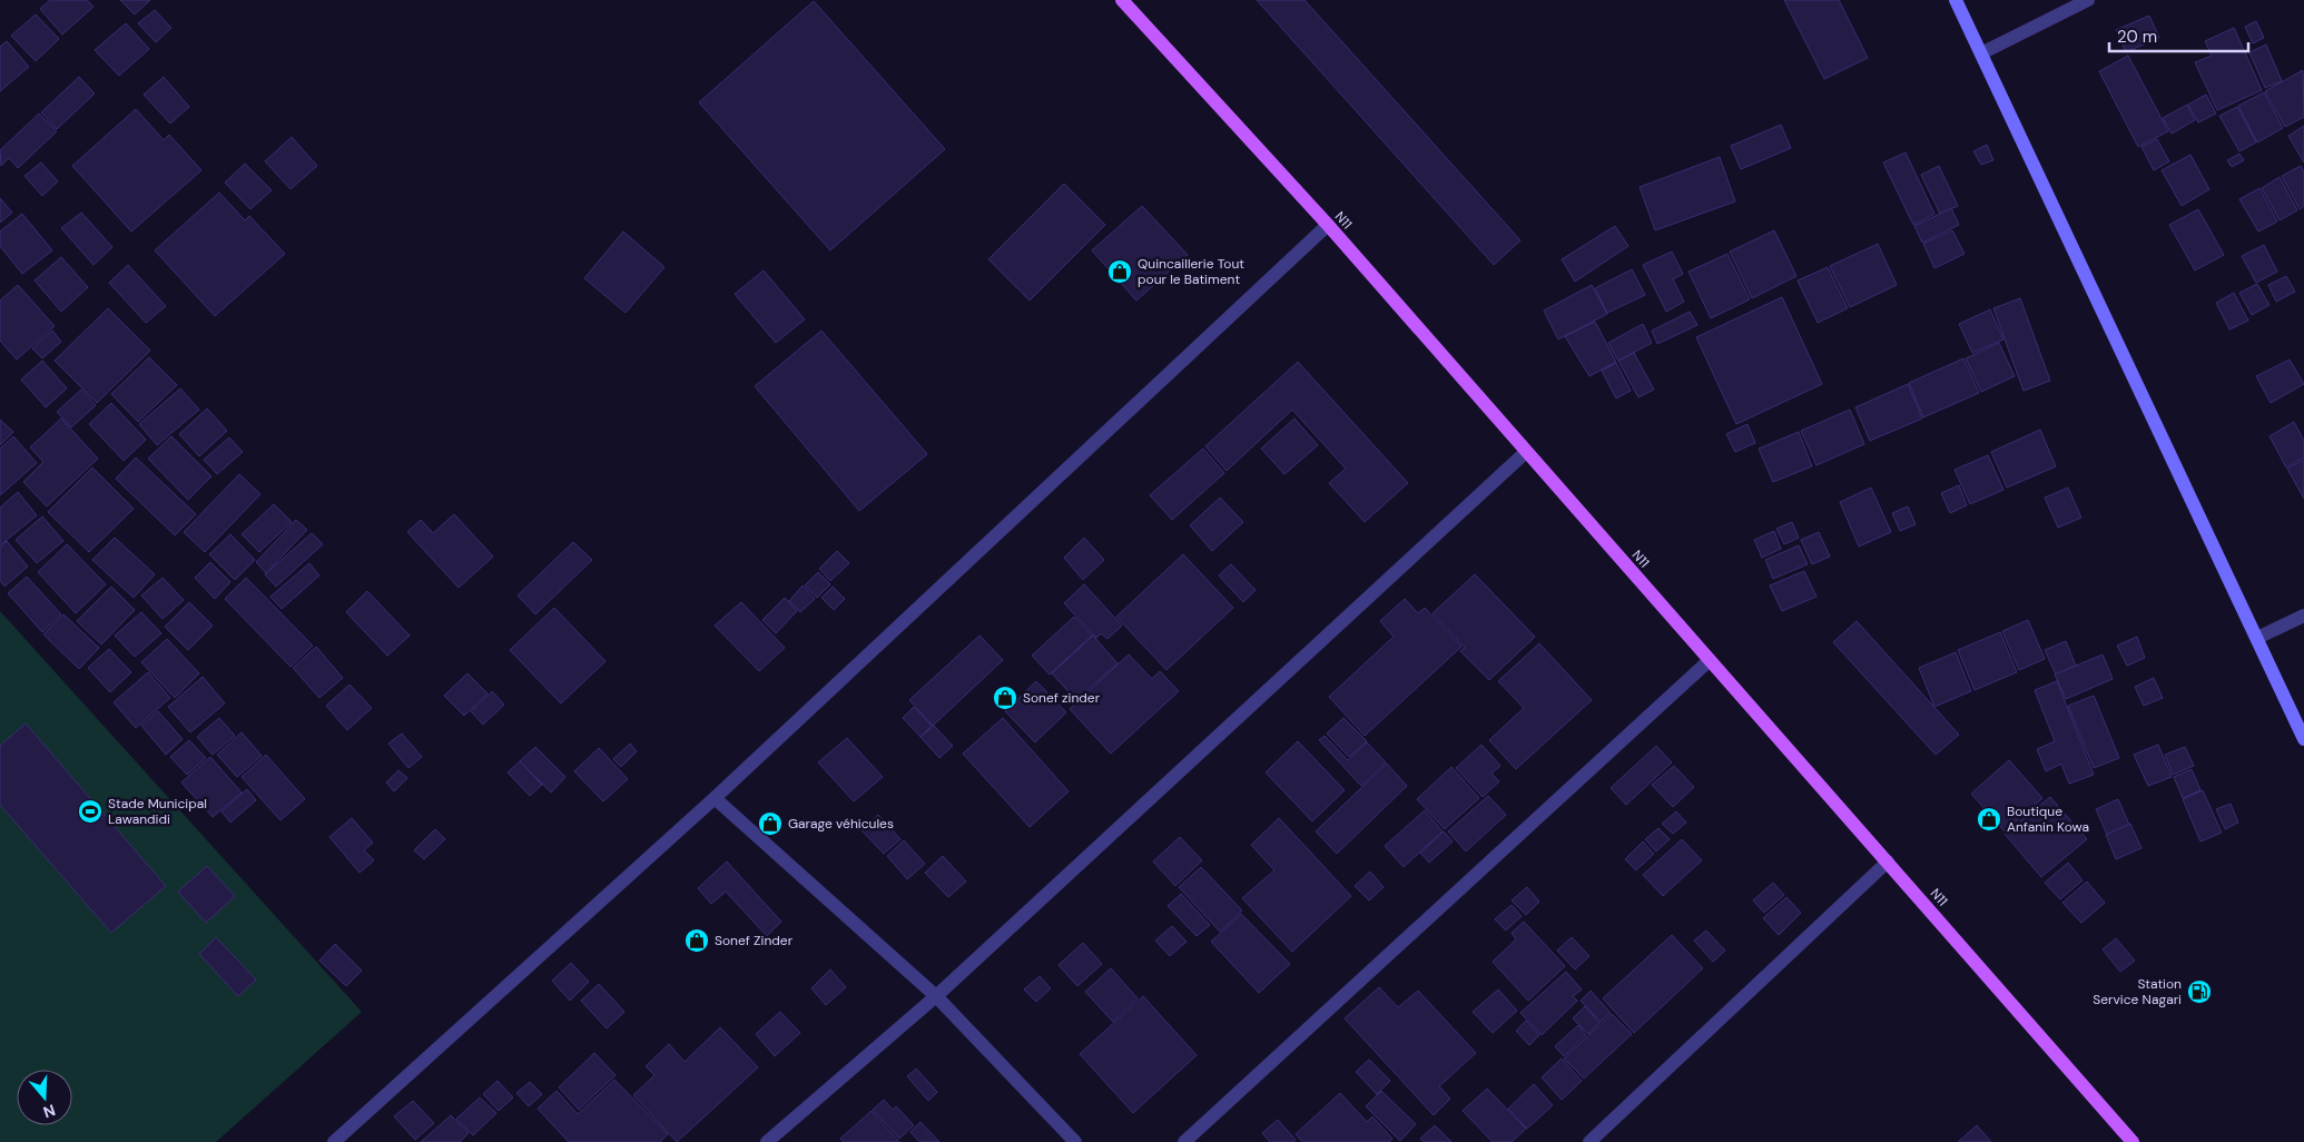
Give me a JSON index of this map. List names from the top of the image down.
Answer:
{
  "streets": {
    "main road": ["N11"]
  },
  "places": {
    "shop": [
      "Quincaillerie Tout pour le Batiment",
      "Sonef zinder",
      "Boutique Anfanin Kowa",
      "Garage véhicules",
      "Sonef Zinder"
    ],
    "sports": ["Stade Municipal Lawandidi"],
    "fuel station": ["Station Service Nagari"]
  },
  "scale_bar": "20 m",
  "north": "bottom"
}
